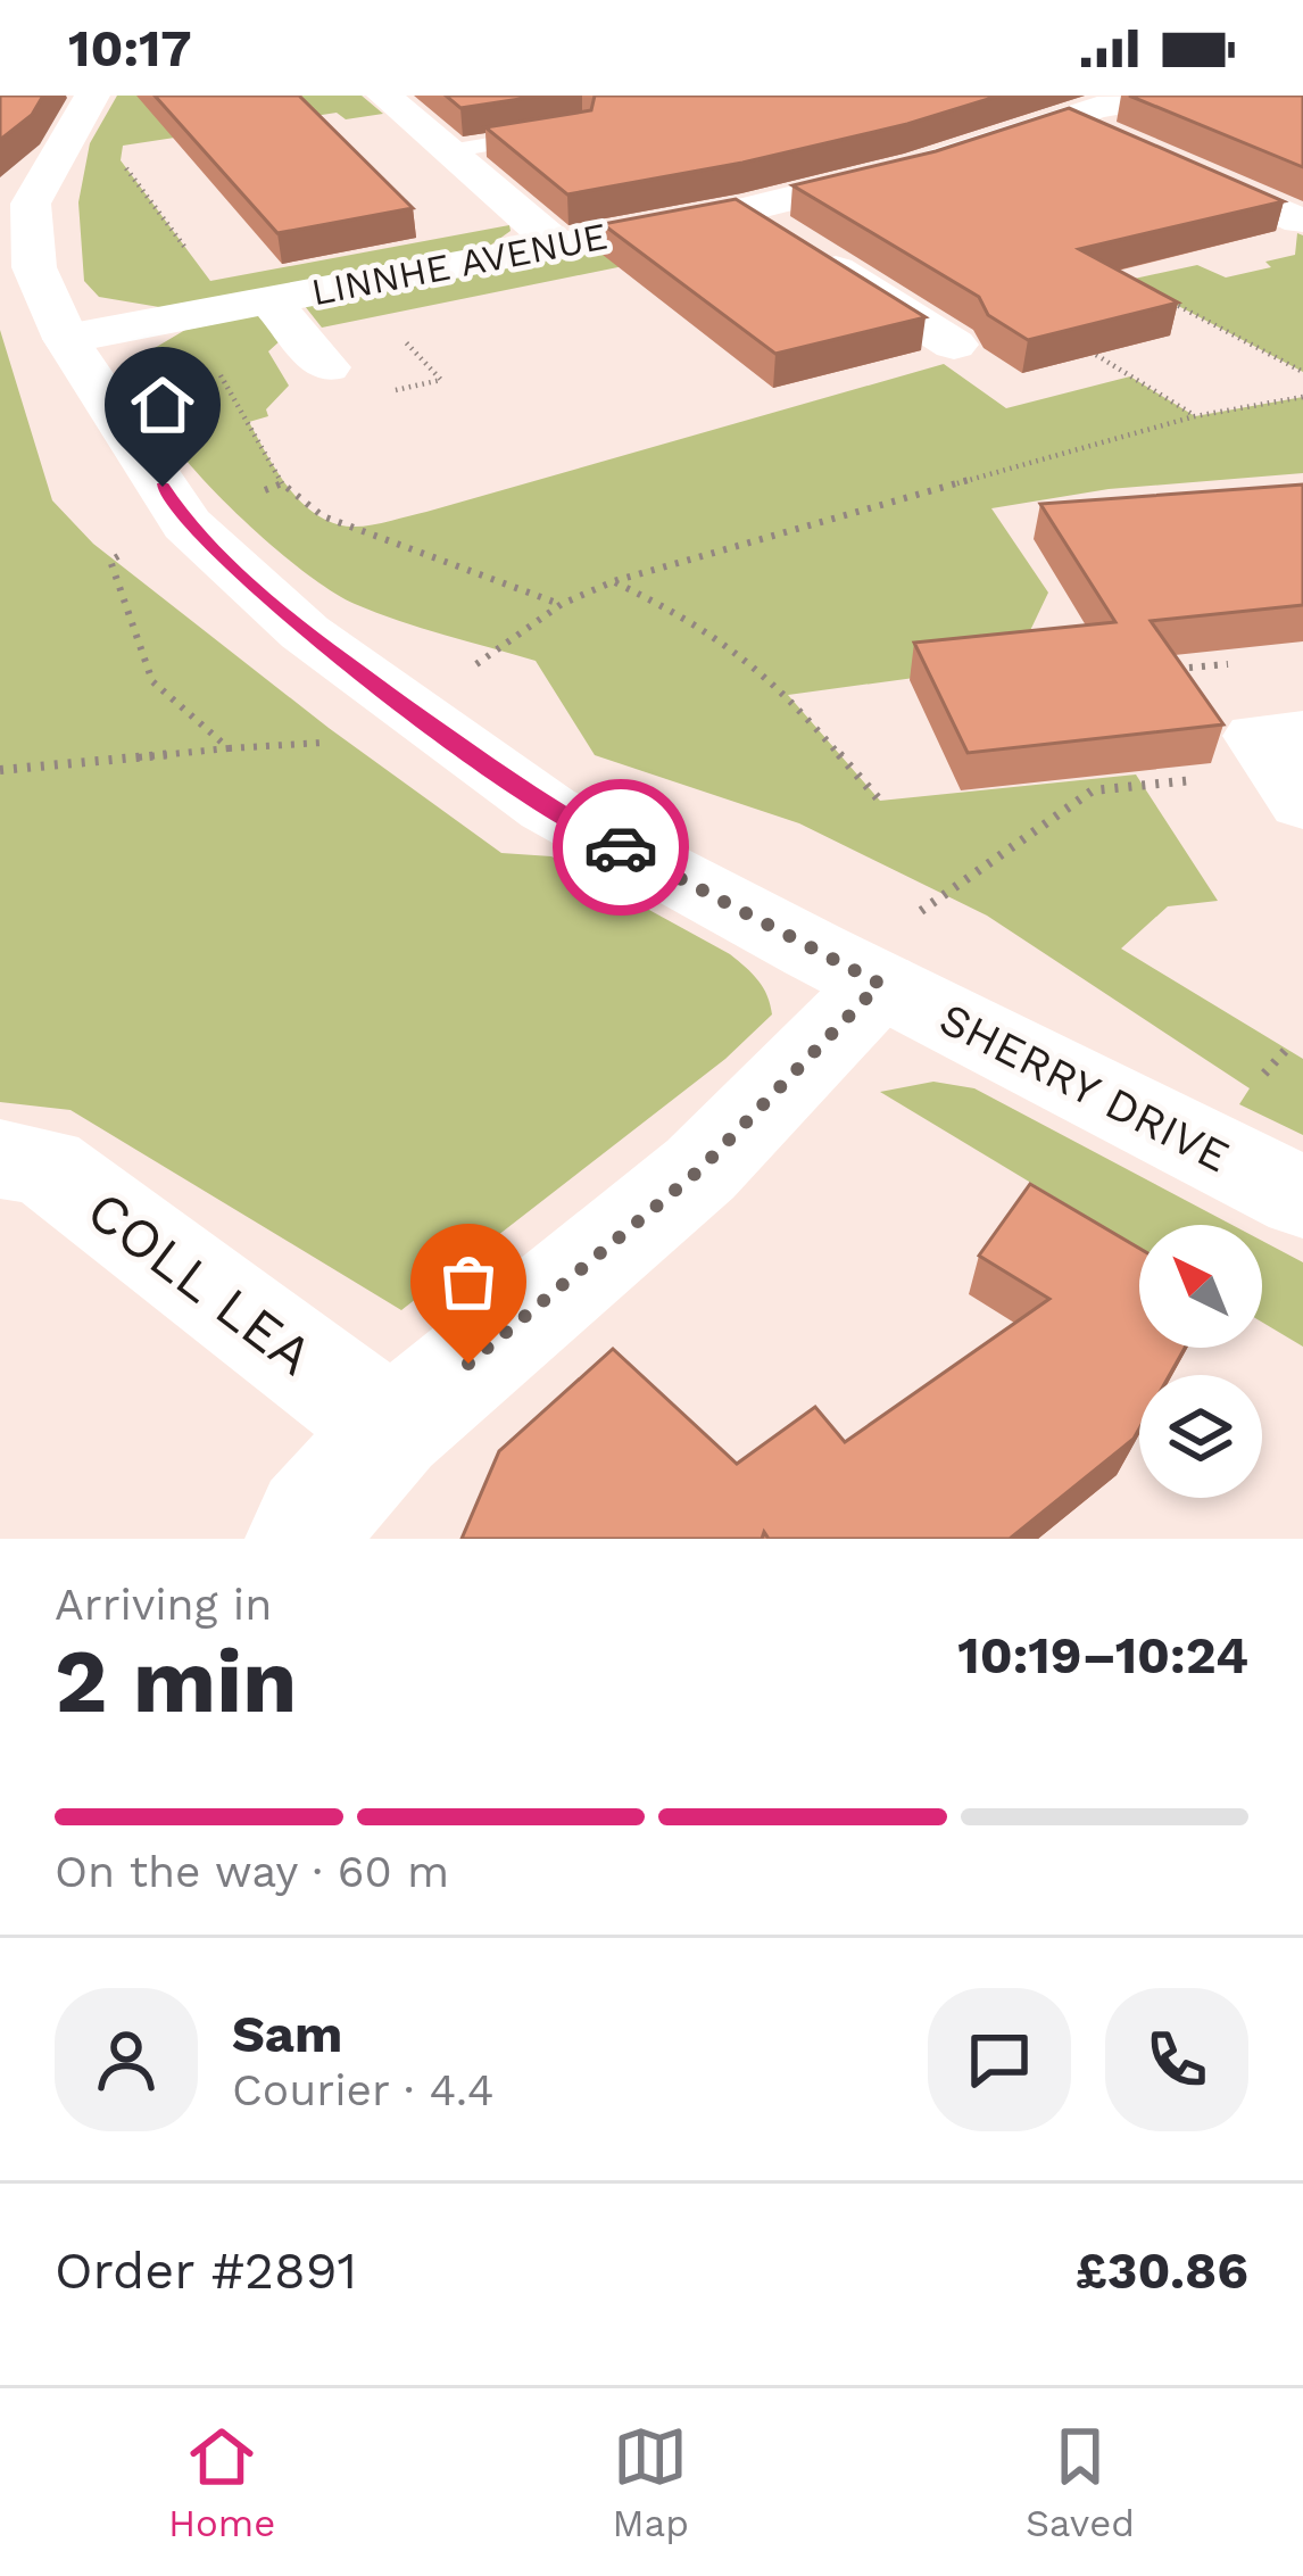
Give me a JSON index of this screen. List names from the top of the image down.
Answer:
{
  "streets": {
    "street": ["LINNHE AVENUE", "SHERRY DRIVE", "COLL LEA"]
  },
  "crossings": [
    ["LINNHE AVENUE", "SHERRY DRIVE"]
  ],
  "north": "top left",
  "page": {
    "status": "10:17",
    "heading": ["2 min", "Arriving in", "10:19–10:24"],
    "panel": [
      "Sam",
      "Courier · 4.4",
      "Order #2891",
      "£30.86"
    ],
    "bar": "On the way · 60 m",
    "tabs": ["Home", "Map", "Saved"]
  }
}
